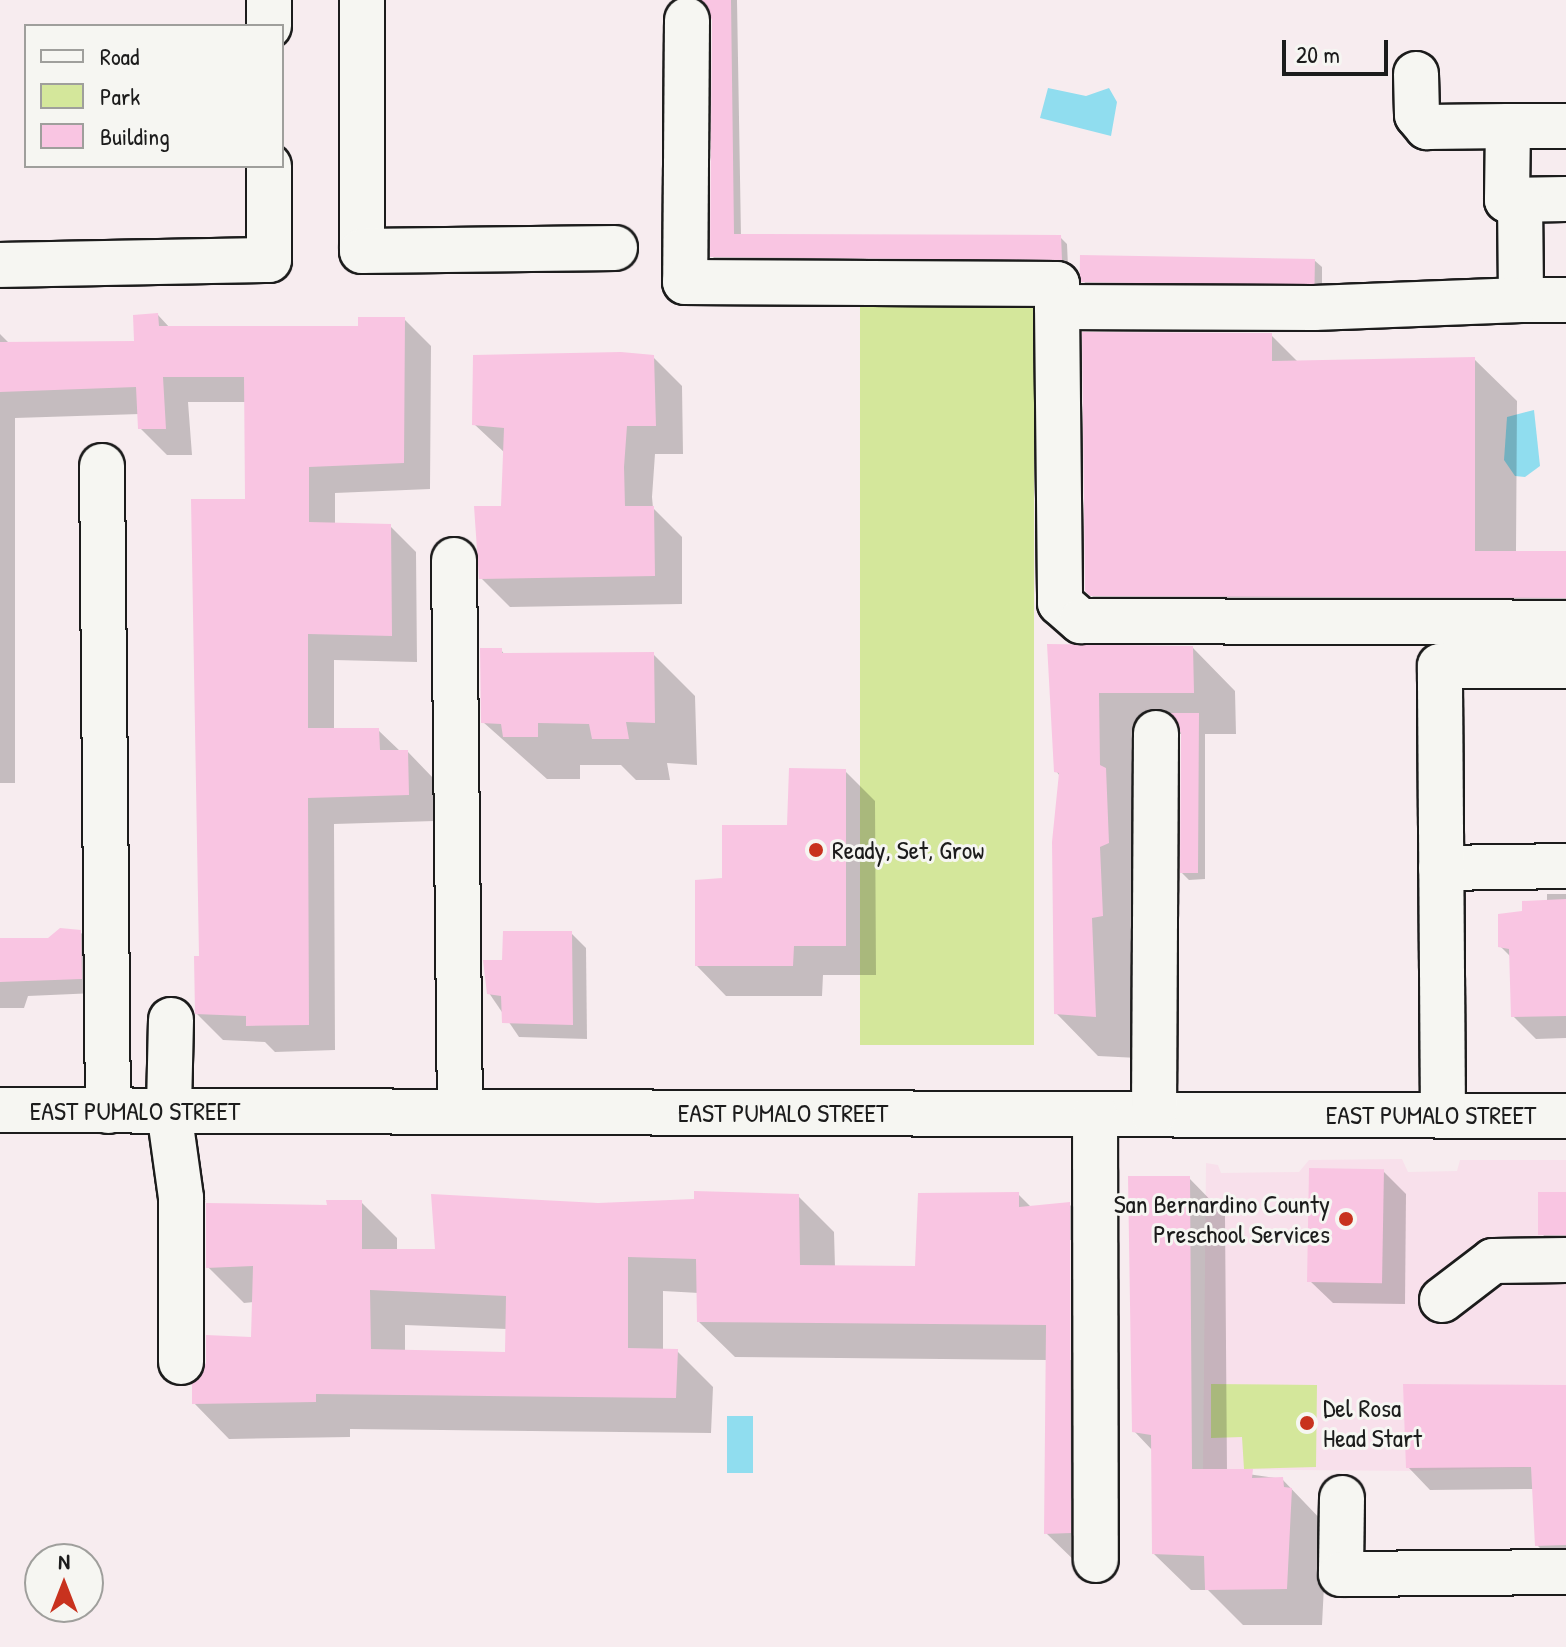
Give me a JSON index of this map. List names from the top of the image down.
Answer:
{
  "streets": {
    "street": ["EAST PUMALO STREET"]
  },
  "places": ["Ready, Set, Grow", "San Bernardino County Preschool Services", "Del Rosa Head Start"],
  "legend": ["Road", "Park", "Building"],
  "scale_bar": "20 m",
  "north": "top"
}
